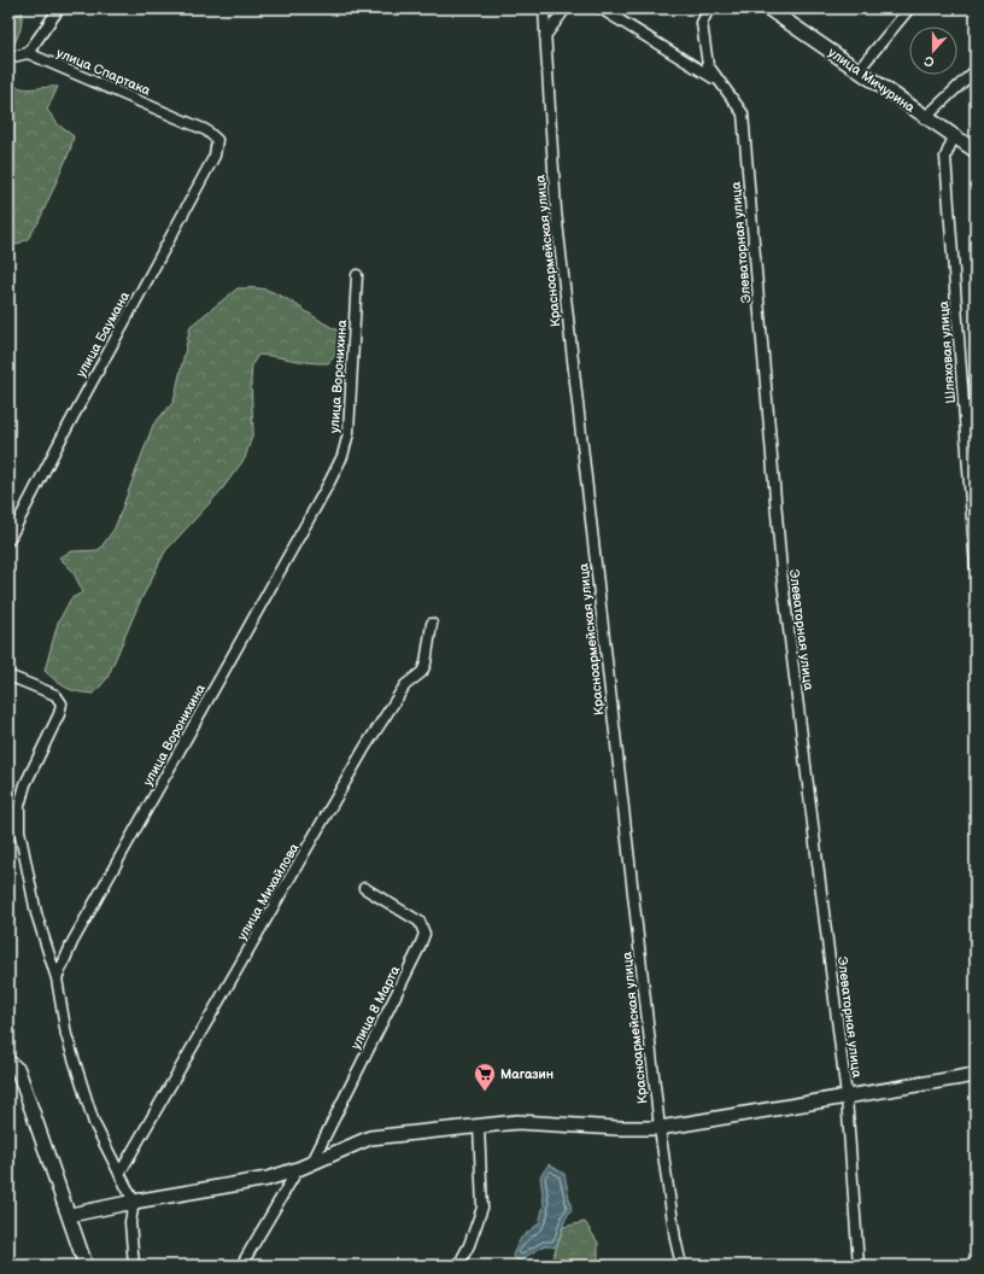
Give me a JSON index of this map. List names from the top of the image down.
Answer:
{
  "streets": {
    "street": [
      "улица Спартака",
      "улица Мичурина",
      "Элеваторная улица",
      "Красноармейская улица",
      "улица Баумана",
      "Шляховая улица",
      "улица Воронихина",
      "улица Михайлова",
      "улица 8 Марта"
    ]
  },
  "crossings": [
    ["улица Спартака", "улица Баумана"],
    ["улица Мичурина", "Шляховая улица"]
  ],
  "places": {
    "supermarket": ["Магазин"]
  },
  "north": "bottom"
}
